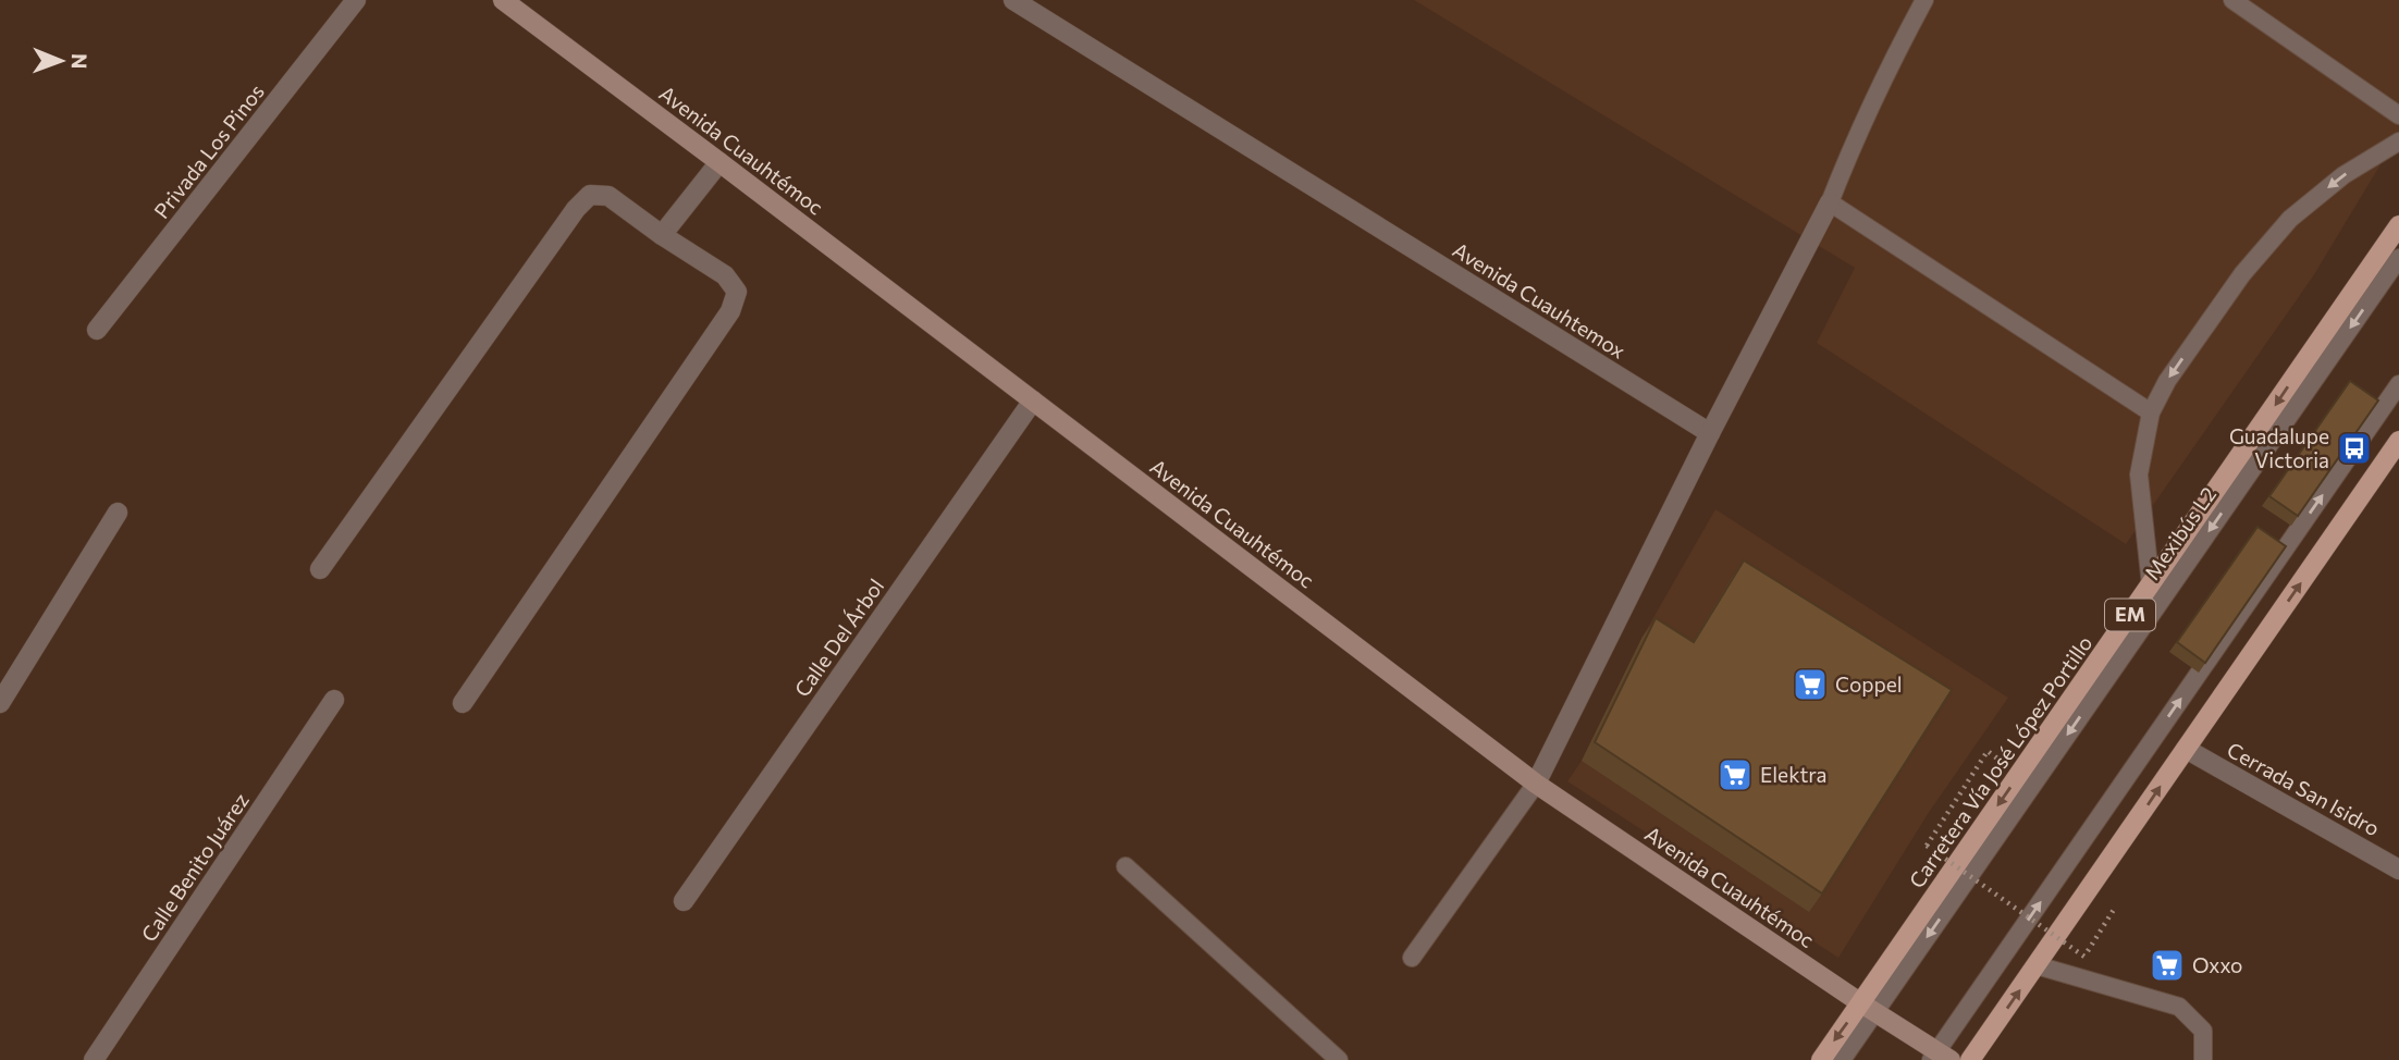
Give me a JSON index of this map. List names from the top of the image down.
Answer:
{
  "streets": {
    "main road": ["Avenida Cuauhtémoc", "EM", "Carretera Vía José López Portillo"],
    "street": [
      "Privada Los Pinos",
      "Avenida Cuauhtemox",
      "Calle Del Árbol",
      "Cerrada San Isidro",
      "Calle Benito Juárez"
    ],
    "lane": ["Mexibús L2"]
  },
  "crossings": [
    ["Avenida Cuauhtémoc", "Mexibús L2"],
    ["Avenida Cuauhtémoc", "Calle Del Árbol"],
    ["Avenida Cuauhtémoc", "Carretera Vía José López Portillo"],
    ["Mexibús L2", "Carretera Vía José López Portillo"]
  ],
  "places": {
    "bus stop": ["Guadalupe Victoria"],
    "supermarket": ["Coppel", "Elektra", "Oxxo"]
  },
  "north": "right"
}
